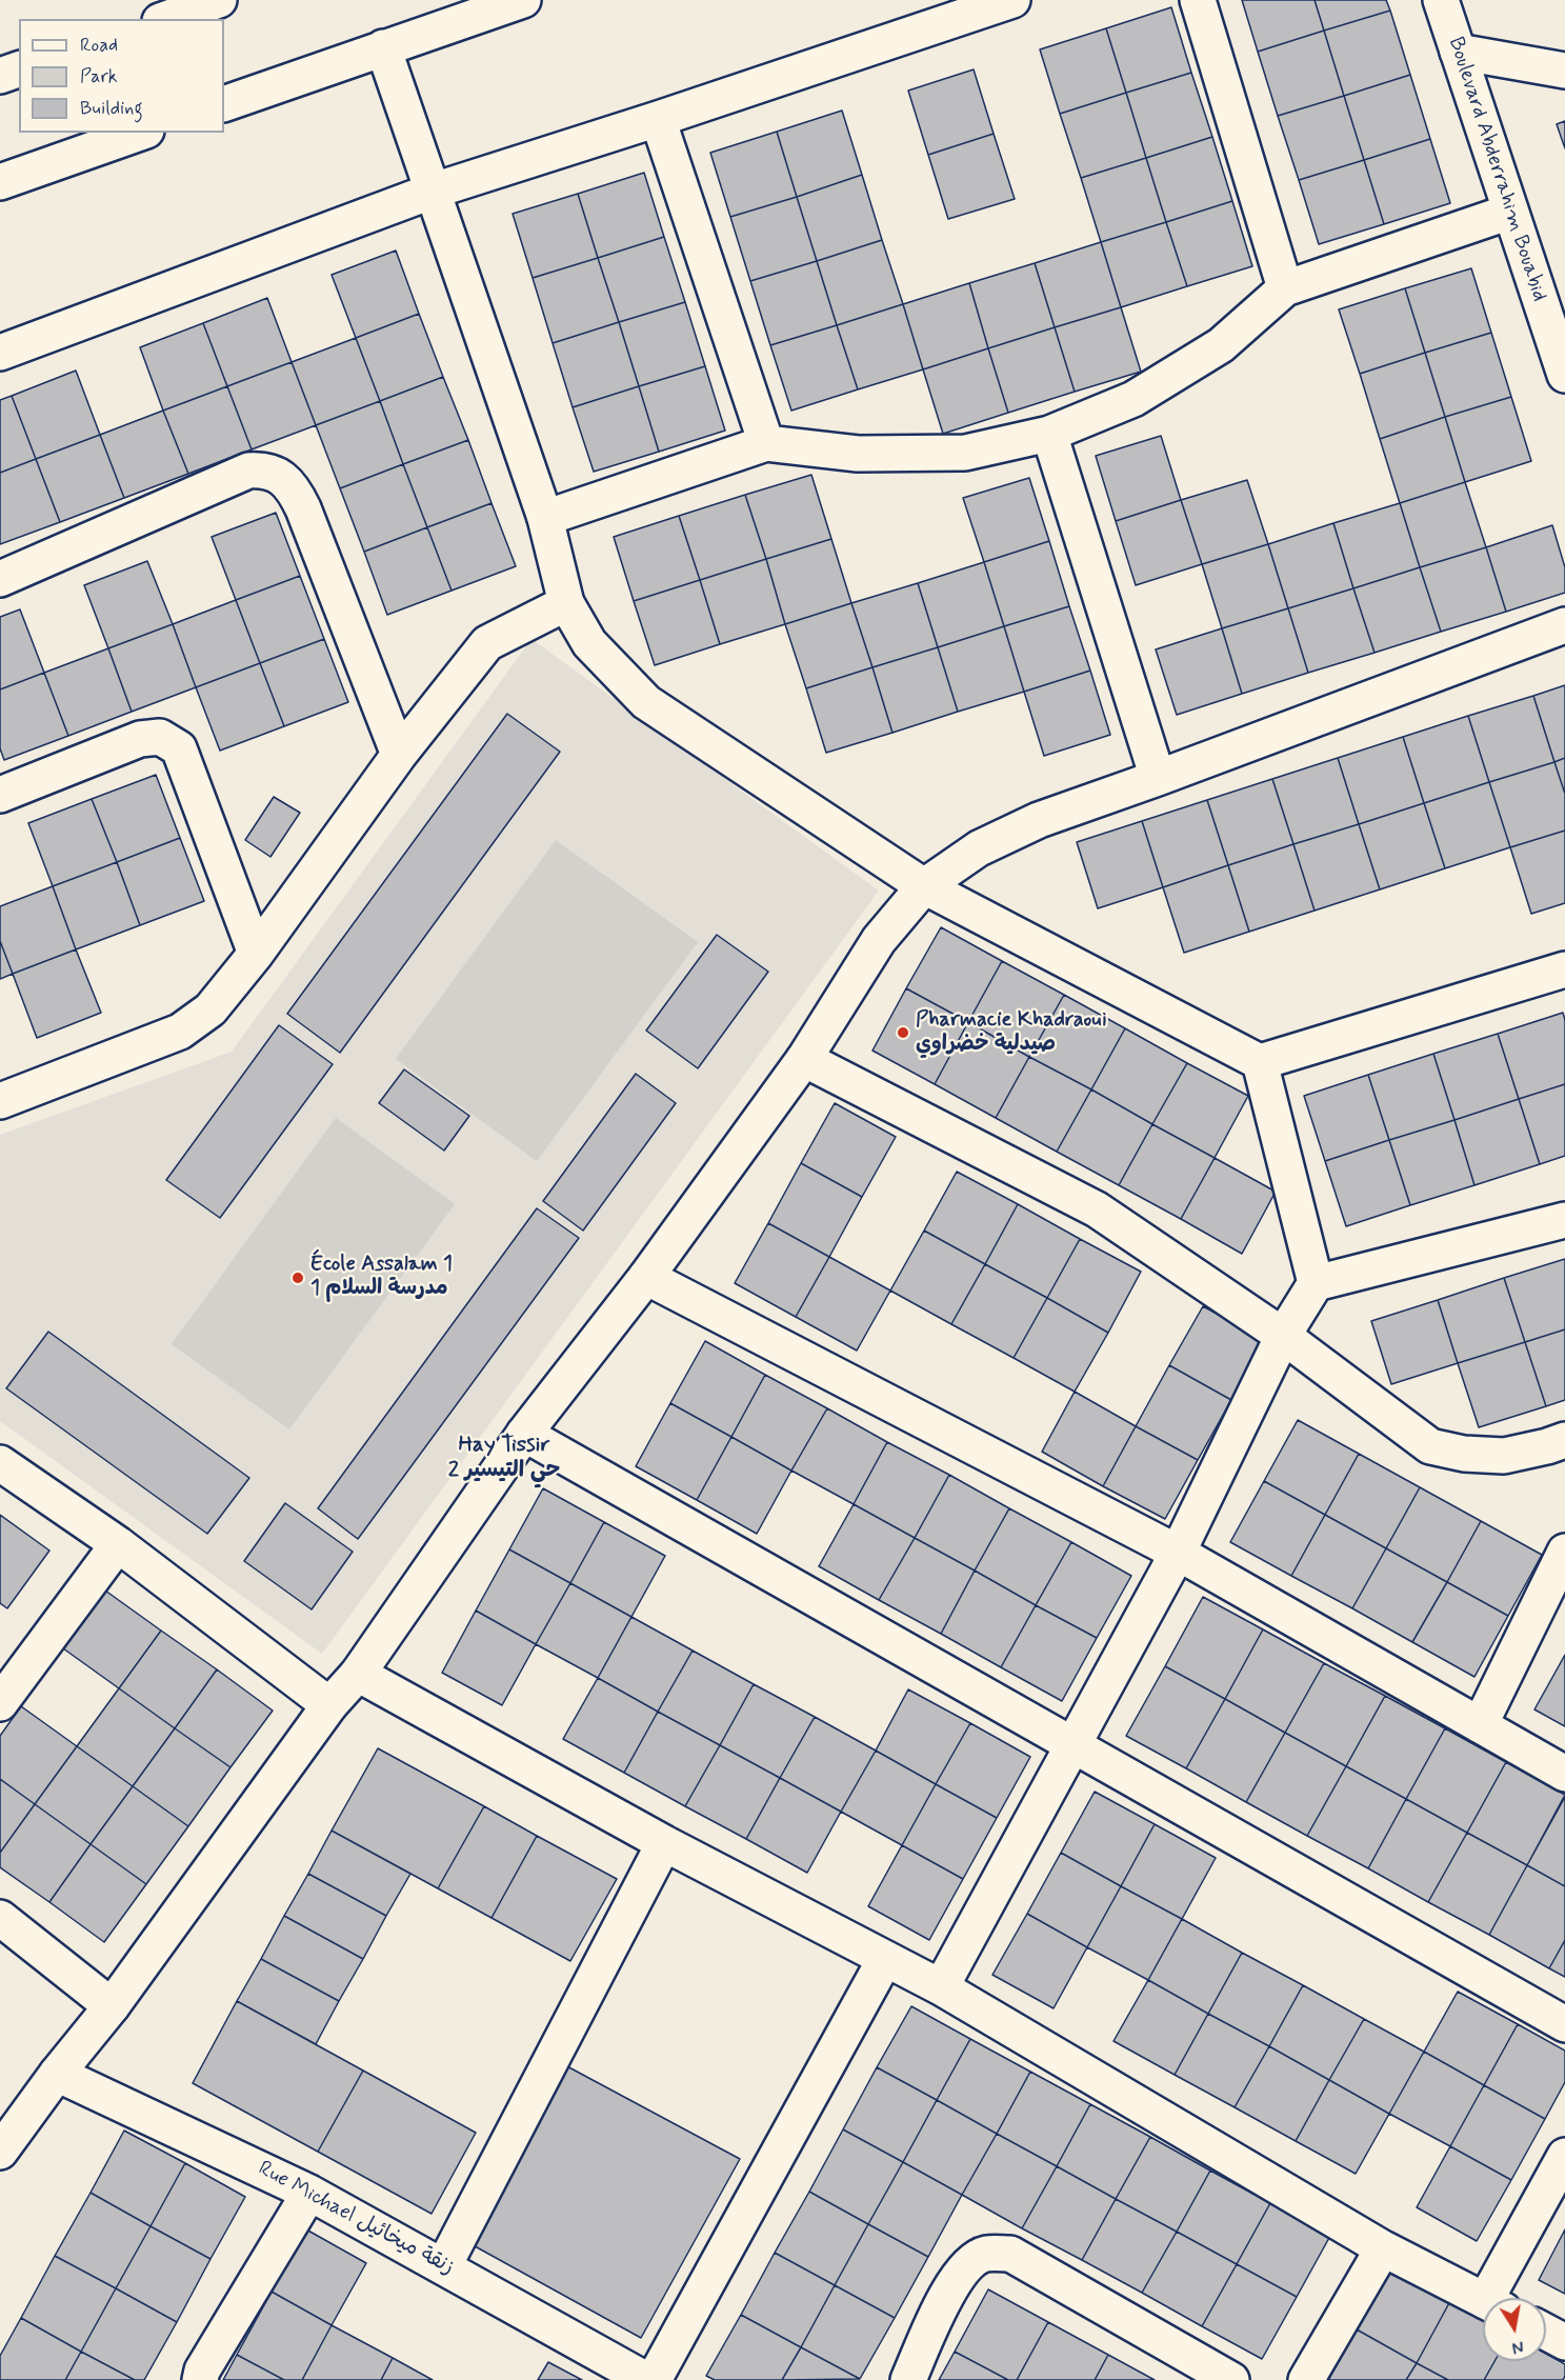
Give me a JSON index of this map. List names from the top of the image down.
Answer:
{
  "streets": {
    "street": ["Boulevard Abderrahim Bouabid", "Rue Michael زنقة ميخائيل"]
  },
  "districts": ["Hay Tissir 2 حي التيسير"],
  "places": ["Pharmacie Khadraoui صيدلية خضراوي", "École Assalam 1 مدرسة السلام 1"],
  "legend": ["Road", "Park", "Building"],
  "north": "bottom"
}
